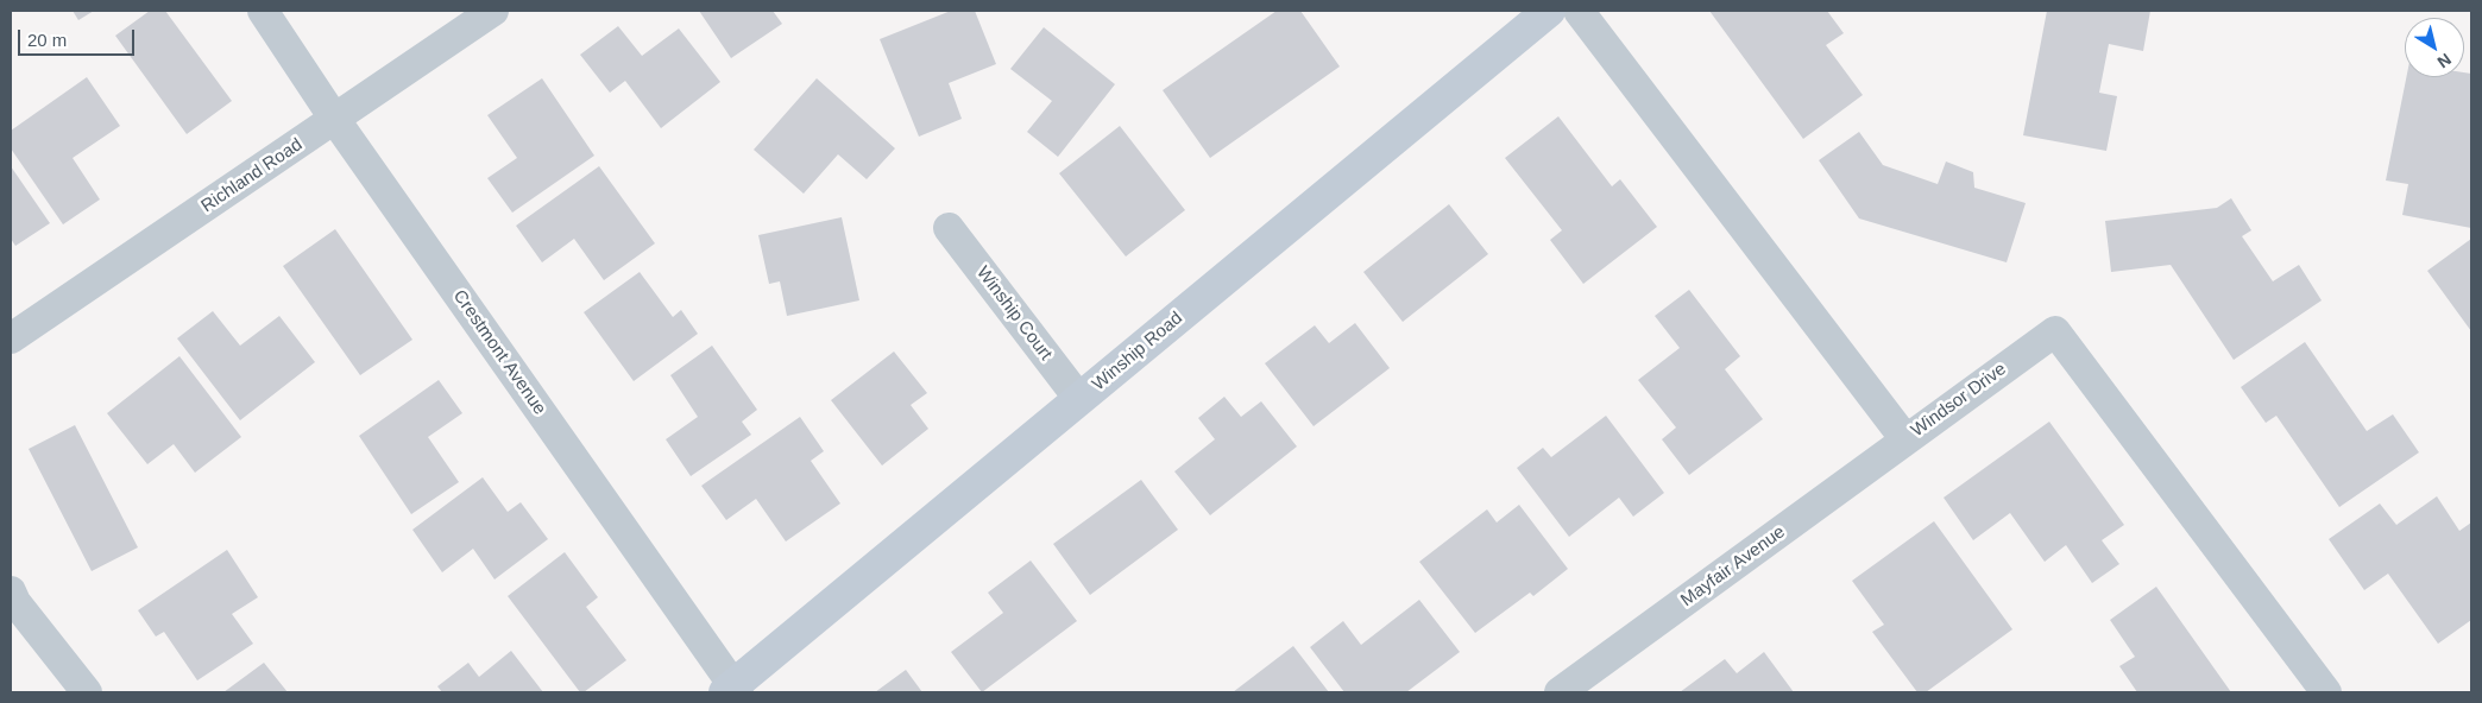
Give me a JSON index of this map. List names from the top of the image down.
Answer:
{
  "streets": {
    "street": [
      "Richland Road",
      "Winship Court",
      "Winship Road",
      "Crestmont Avenue",
      "Windsor Drive",
      "Mayfair Avenue"
    ]
  },
  "crossings": [
    ["Richland Road", "Crestmont Avenue"],
    ["Winship Court", "Winship Road"],
    ["Winship Road", "Crestmont Avenue"],
    ["Windsor Drive", "Mayfair Avenue"]
  ],
  "scale_bar": "20 m",
  "north": "bottom right"
}
